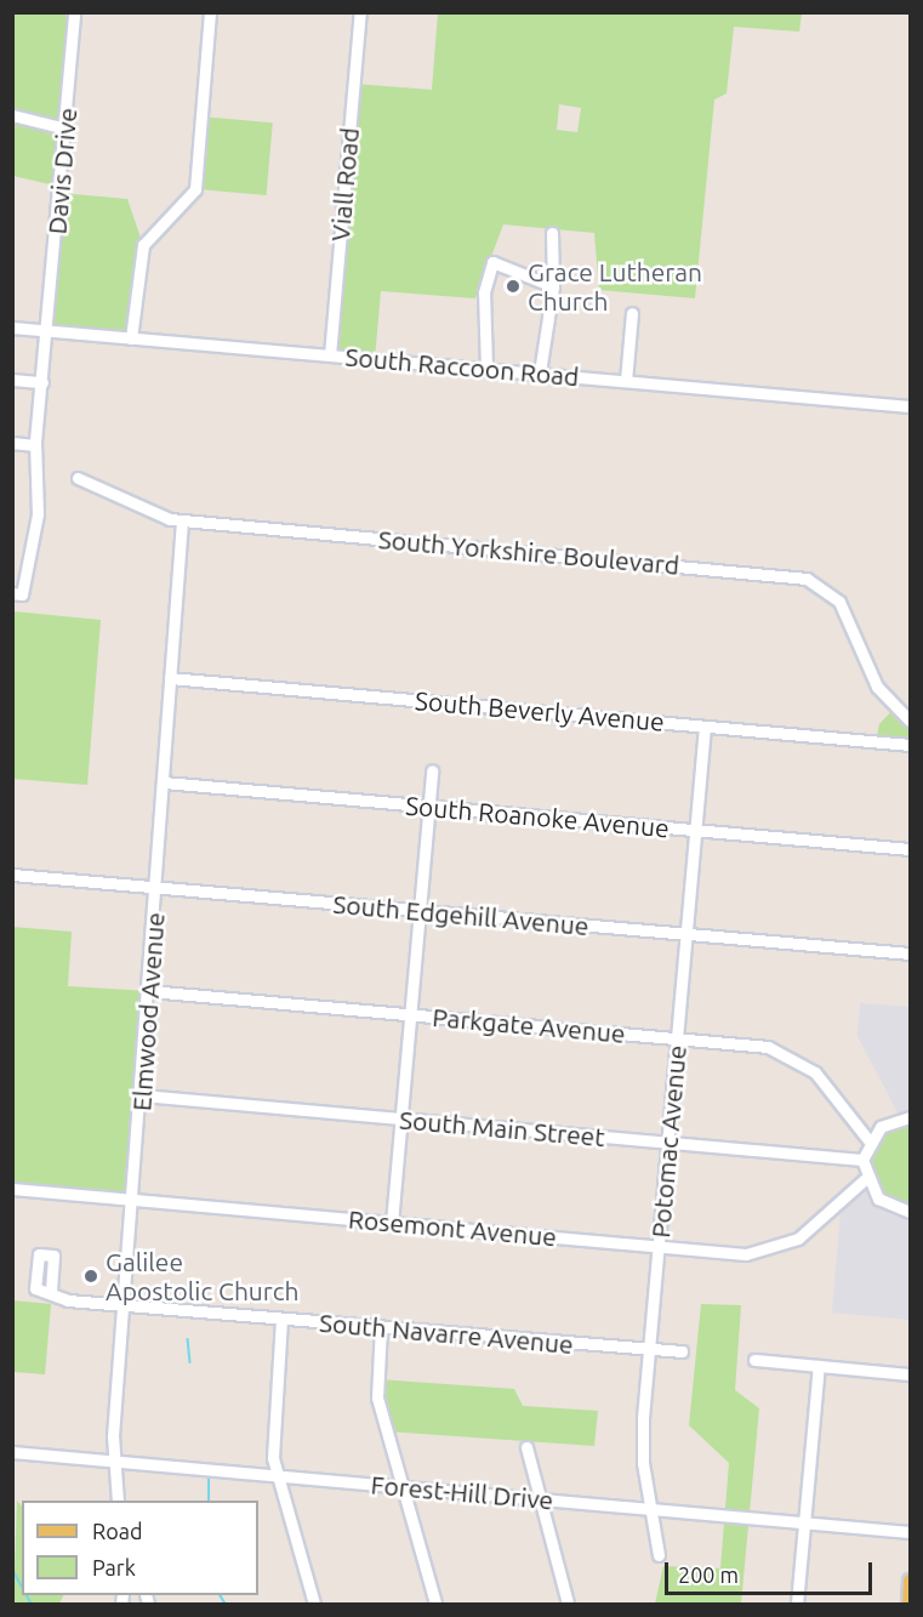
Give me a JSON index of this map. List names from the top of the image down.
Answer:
{
  "streets": {
    "street": [
      "Davis Drive",
      "Viall Road",
      "South Raccoon Road",
      "South Yorkshire Boulevard",
      "South Beverly Avenue",
      "South Roanoke Avenue",
      "South Edgehill Avenue",
      "Elmwood Avenue",
      "Parkgate Avenue",
      "South Main Street",
      "Potomac Avenue",
      "Rosemont Avenue",
      "South Navarre Avenue",
      "Forest-Hill Drive"
    ]
  },
  "crossings": [
    ["Davis Drive", "South Raccoon Road"],
    ["Viall Road", "South Raccoon Road"],
    ["South Yorkshire Boulevard", "Elmwood Avenue"],
    ["South Beverly Avenue", "Elmwood Avenue"],
    ["South Beverly Avenue", "Potomac Avenue"],
    ["South Roanoke Avenue", "Elmwood Avenue"],
    ["South Roanoke Avenue", "Potomac Avenue"],
    ["South Edgehill Avenue", "Elmwood Avenue"],
    ["South Edgehill Avenue", "Potomac Avenue"],
    ["Elmwood Avenue", "Parkgate Avenue"],
    ["Elmwood Avenue", "South Main Street"],
    ["Elmwood Avenue", "Rosemont Avenue"],
    ["Elmwood Avenue", "South Navarre Avenue"],
    ["Elmwood Avenue", "Forest-Hill Drive"],
    ["Parkgate Avenue", "Potomac Avenue"],
    ["South Main Street", "Potomac Avenue"],
    ["Potomac Avenue", "Rosemont Avenue"],
    ["Potomac Avenue", "South Navarre Avenue"],
    ["Potomac Avenue", "Forest-Hill Drive"]
  ],
  "places": ["Grace Lutheran Church", "Galilee Apostolic Church"],
  "legend": ["Road", "Park"],
  "scale_bar": "200 m"
}
